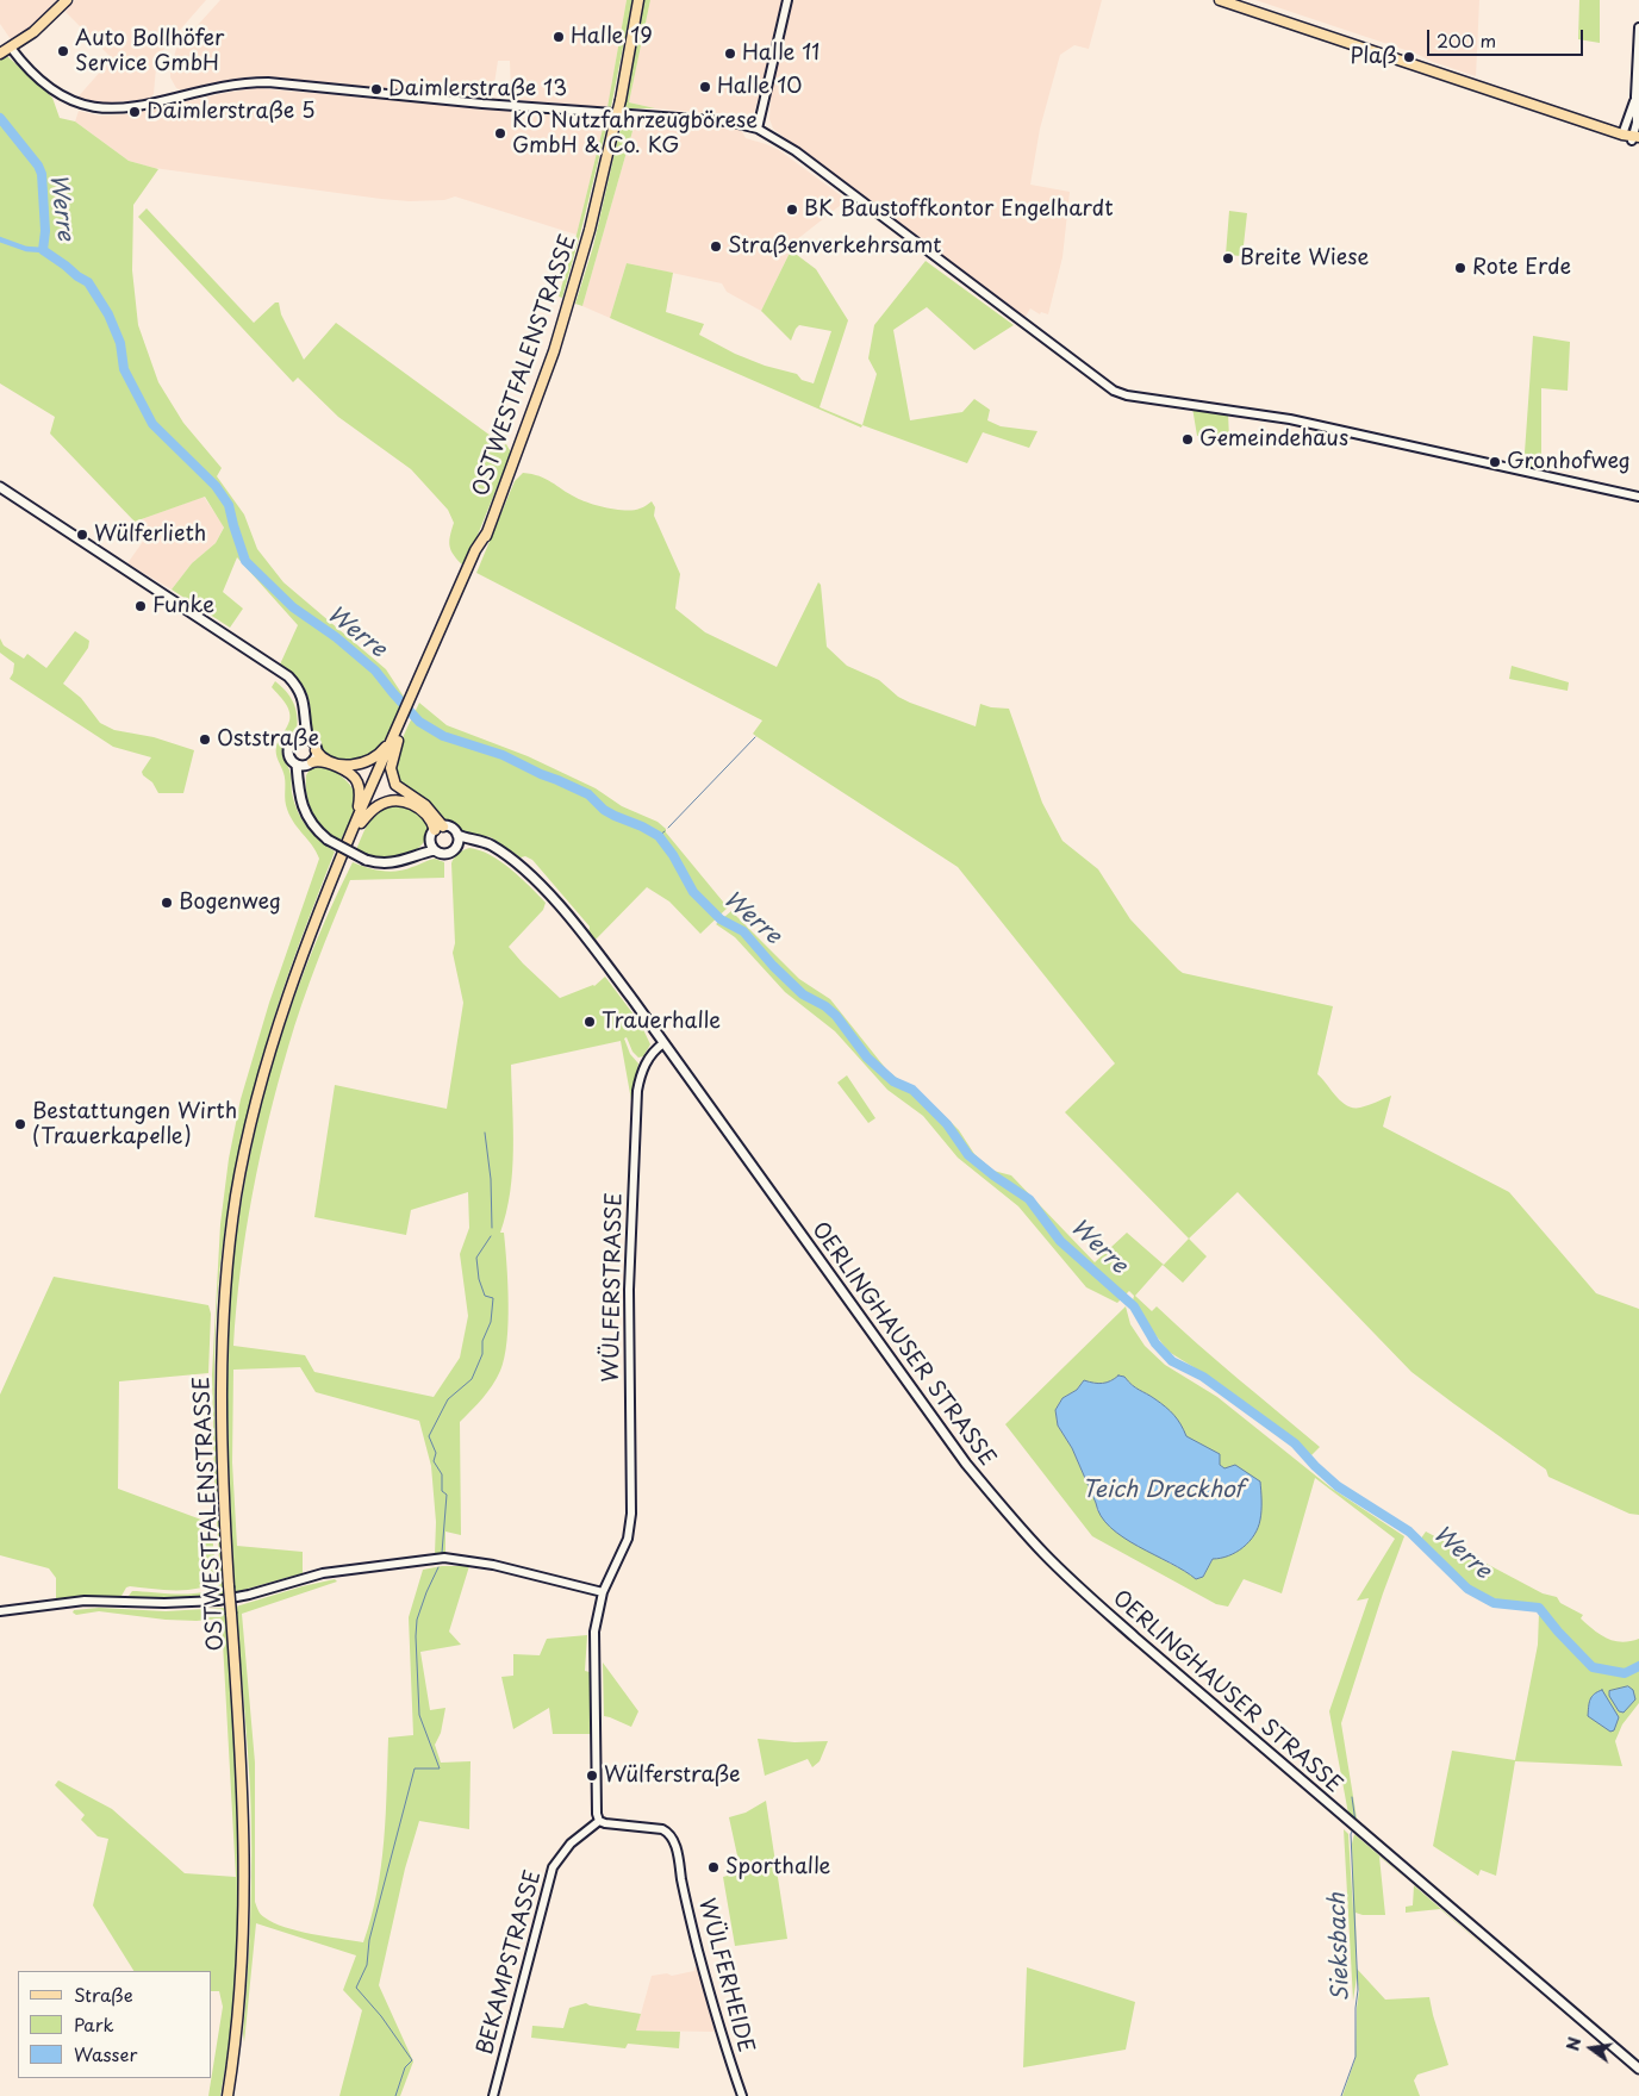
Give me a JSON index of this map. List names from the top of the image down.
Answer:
{
  "streets": {
    "main road": ["OSTWESTFALENSTRASSE", "OERLINGHAUSER STRASSE"],
    "street": ["WÜLFERSTRASSE", "BEKAMPSTRASSE", "WÜLFERHEIDE"]
  },
  "crossings": [
    ["WÜLFERSTRASSE", "OERLINGHAUSER STRASSE"],
    ["WÜLFERSTRASSE", "BEKAMPSTRASSE"],
    ["WÜLFERSTRASSE", "WÜLFERHEIDE"],
    ["BEKAMPSTRASSE", "WÜLFERHEIDE"]
  ],
  "water": ["Werre", "Teich Dreckhof", "Sieksbach"],
  "places": [
    "Halle 19",
    "Auto Bollhöfer Service GmbH",
    "Halle 11",
    "Plaß",
    "Halle 10",
    "Daimlerstraße 13",
    "Daimlerstraße 5",
    "KO Nutzfahrzeugbörese GmbH & Co. KG",
    "BK Baustoffkontor Engelhardt",
    "Straßenverkehrsamt",
    "Breite Wiese",
    "Rote Erde",
    "Gemeindehaus",
    "Gronhofweg",
    "Wülferlieth",
    "Funke",
    "Oststraße",
    "Bogenweg",
    "Trauerhalle",
    "Bestattungen Wirth (Trauerkapelle)",
    "Wülferstraße",
    "Sporthalle"
  ],
  "legend": ["Straße", "Park", "Wasser"],
  "scale_bar": "200 m",
  "north": "left"
}
